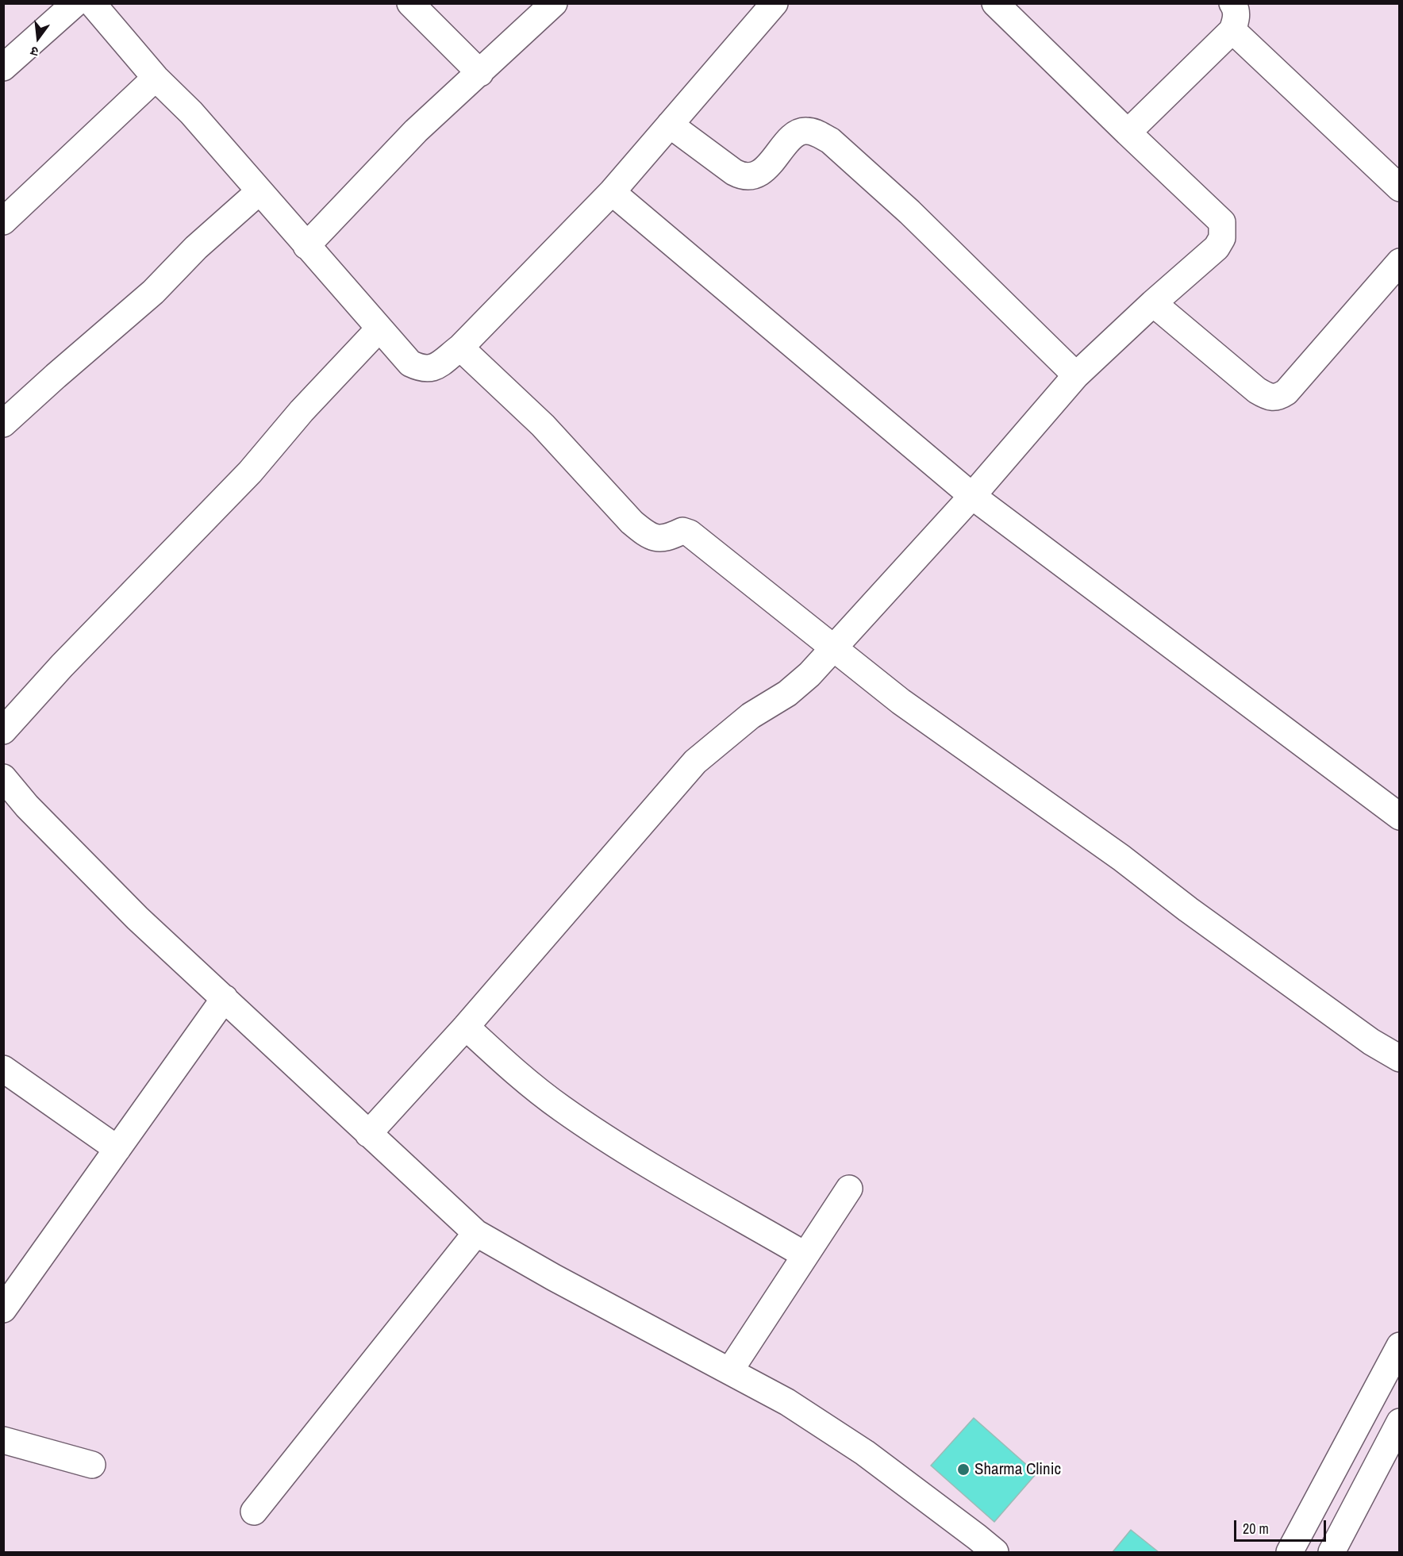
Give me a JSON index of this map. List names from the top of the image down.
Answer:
{
  "places": ["Sharma Clinic"],
  "scale_bar": "20 m",
  "north": "bottom"
}
